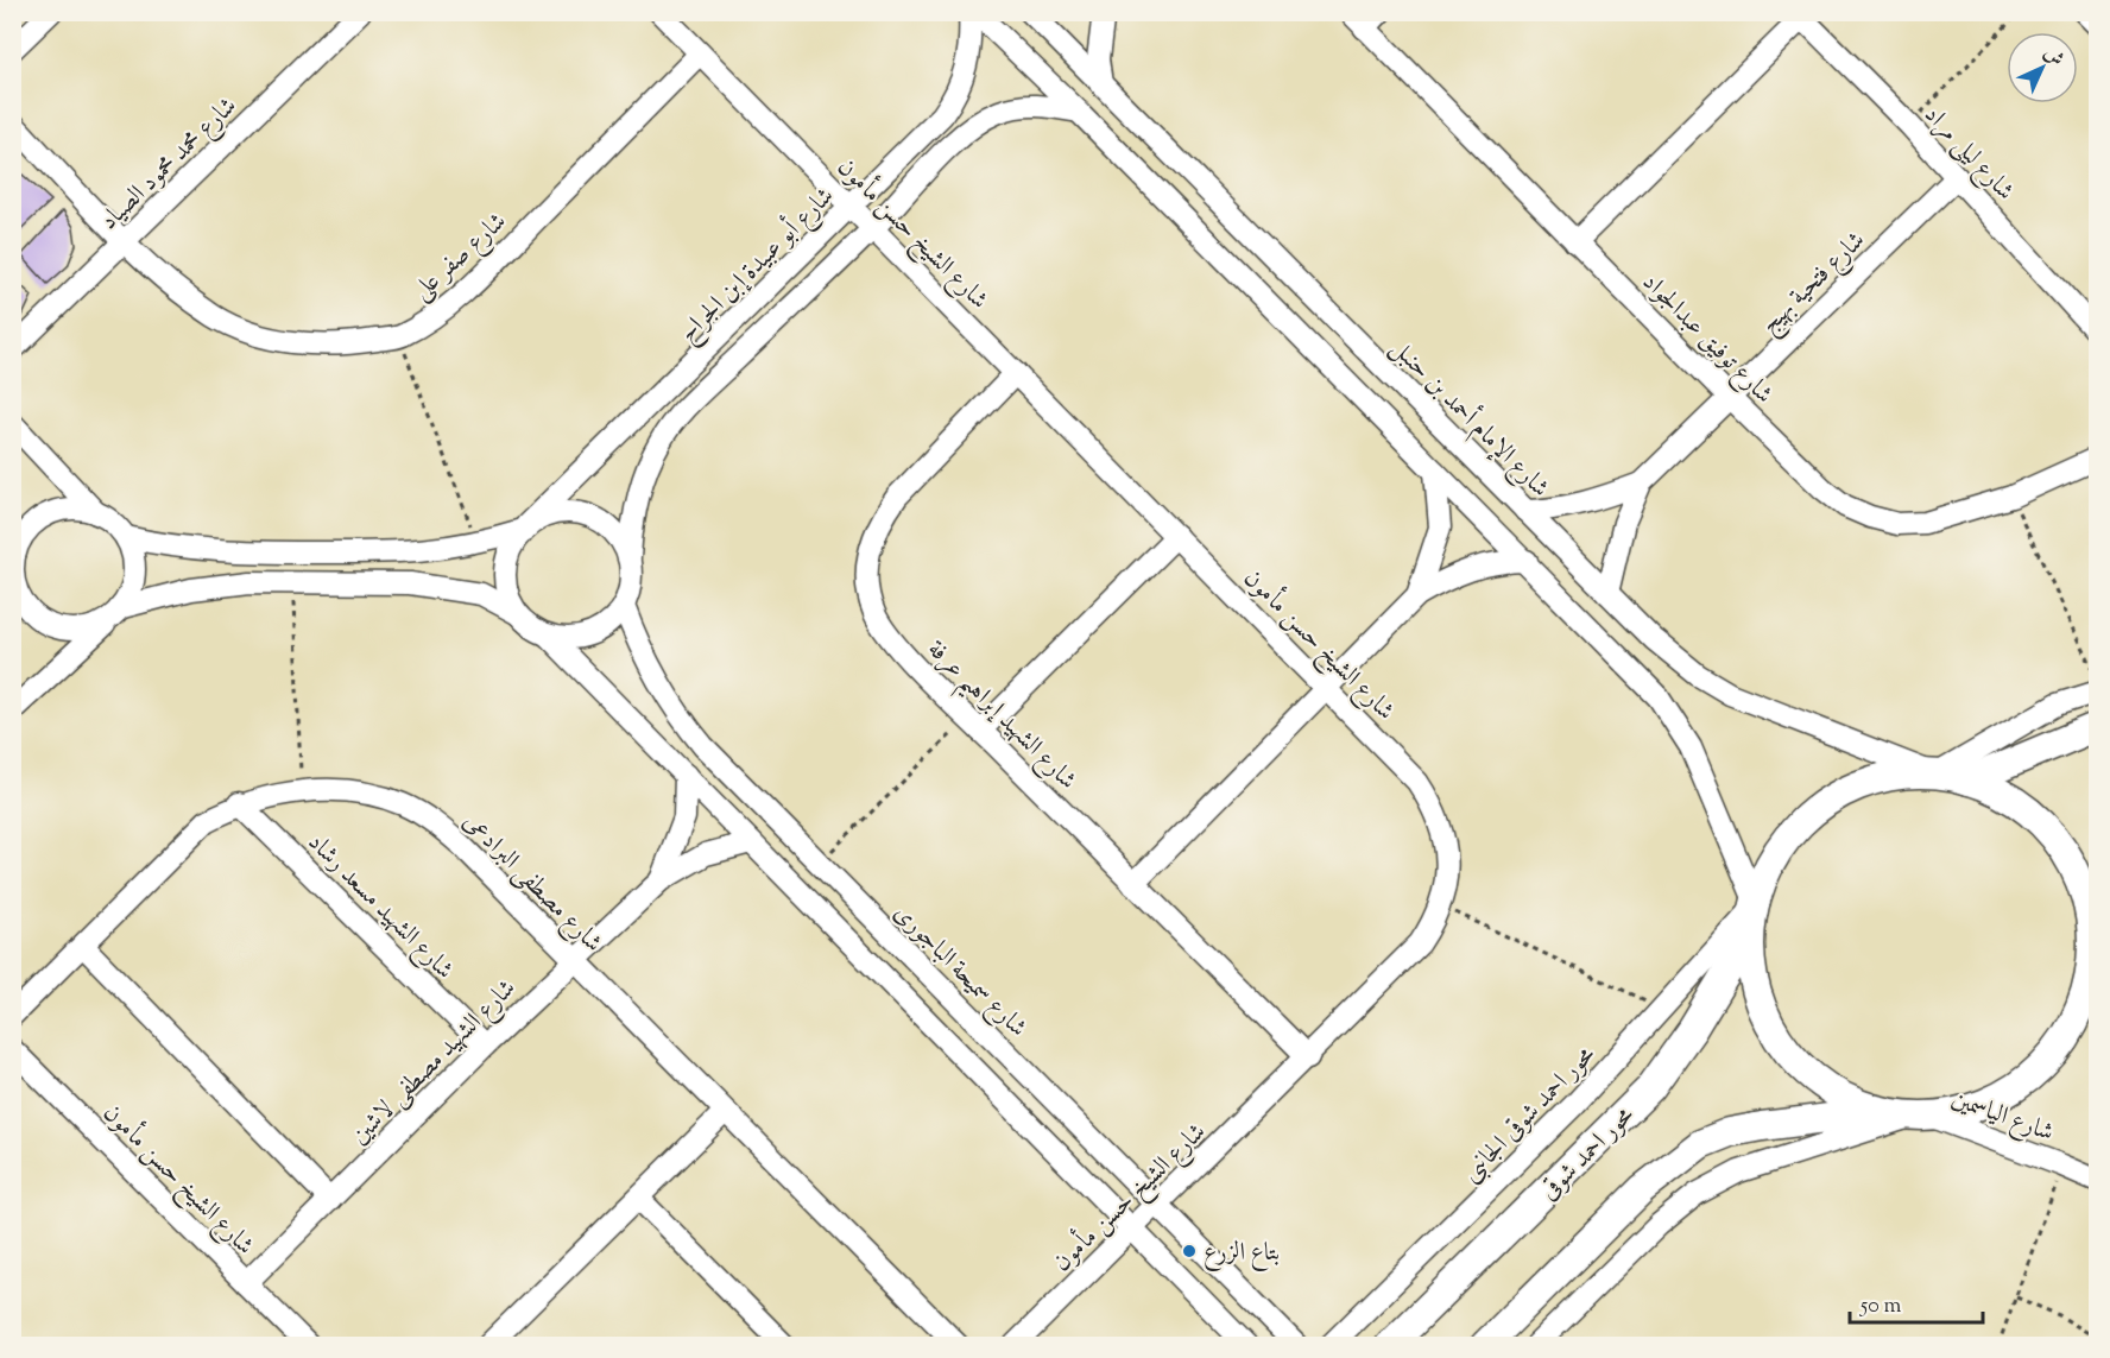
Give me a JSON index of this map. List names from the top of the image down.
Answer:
{
  "streets": {
    "main road": ["محور احمد شوقى"],
    "street": [
      "شارع ليلى مراد",
      "شارع محمد محمود الصياد",
      "شارع الشيخ حسن مأمون",
      "شارع صفر على",
      "شارع أبو عبيدة إبن الجراح",
      "شارع فتحية بهيج",
      "شارع توفيق عبدالجواد",
      "شارع الإمام أحمد بن حنبل",
      "شارع الشهيد إبراهيم عرفة",
      "شارع مصطفى البرادعى",
      "شارع الشهيد مسعد رشاد",
      "شارع سميحة الباجورى",
      "شارع الشهيد مصطفى لاشين",
      "محور احمد شوقى الجانبى",
      "شارع الياسمين"
    ]
  },
  "crossings": [
    ["شارع ليلى مراد", "شارع فتحية بهيج"],
    ["شارع محمد محمود الصياد", "شارع صفر على"],
    ["شارع الشيخ حسن مأمون", "شارع صفر على"],
    ["شارع الشيخ حسن مأمون", "شارع أبو عبيدة إبن الجراح"],
    ["شارع الشيخ حسن مأمون", "شارع الشهيد إبراهيم عرفة"],
    ["شارع الشيخ حسن مأمون", "شارع سميحة الباجورى"],
    ["شارع الشيخ حسن مأمون", "شارع الشهيد مصطفى لاشين"],
    ["شارع أبو عبيدة إبن الجراح", "شارع سميحة الباجورى"],
    ["شارع فتحية بهيج", "شارع توفيق عبدالجواد"],
    ["شارع فتحية بهيج", "شارع الإمام أحمد بن حنبل"],
    ["شارع مصطفى البرادعى", "شارع الشهيد مسعد رشاد"],
    ["شارع مصطفى البرادعى", "شارع الشهيد مصطفى لاشين"],
    ["شارع الشهيد مسعد رشاد", "شارع الشهيد مصطفى لاشين"],
    ["محور احمد شوقى الجانبى", "محور احمد شوقى"]
  ],
  "places": ["بتاع الزرع"],
  "scale_bar": "50 m",
  "north": "top right"
}
